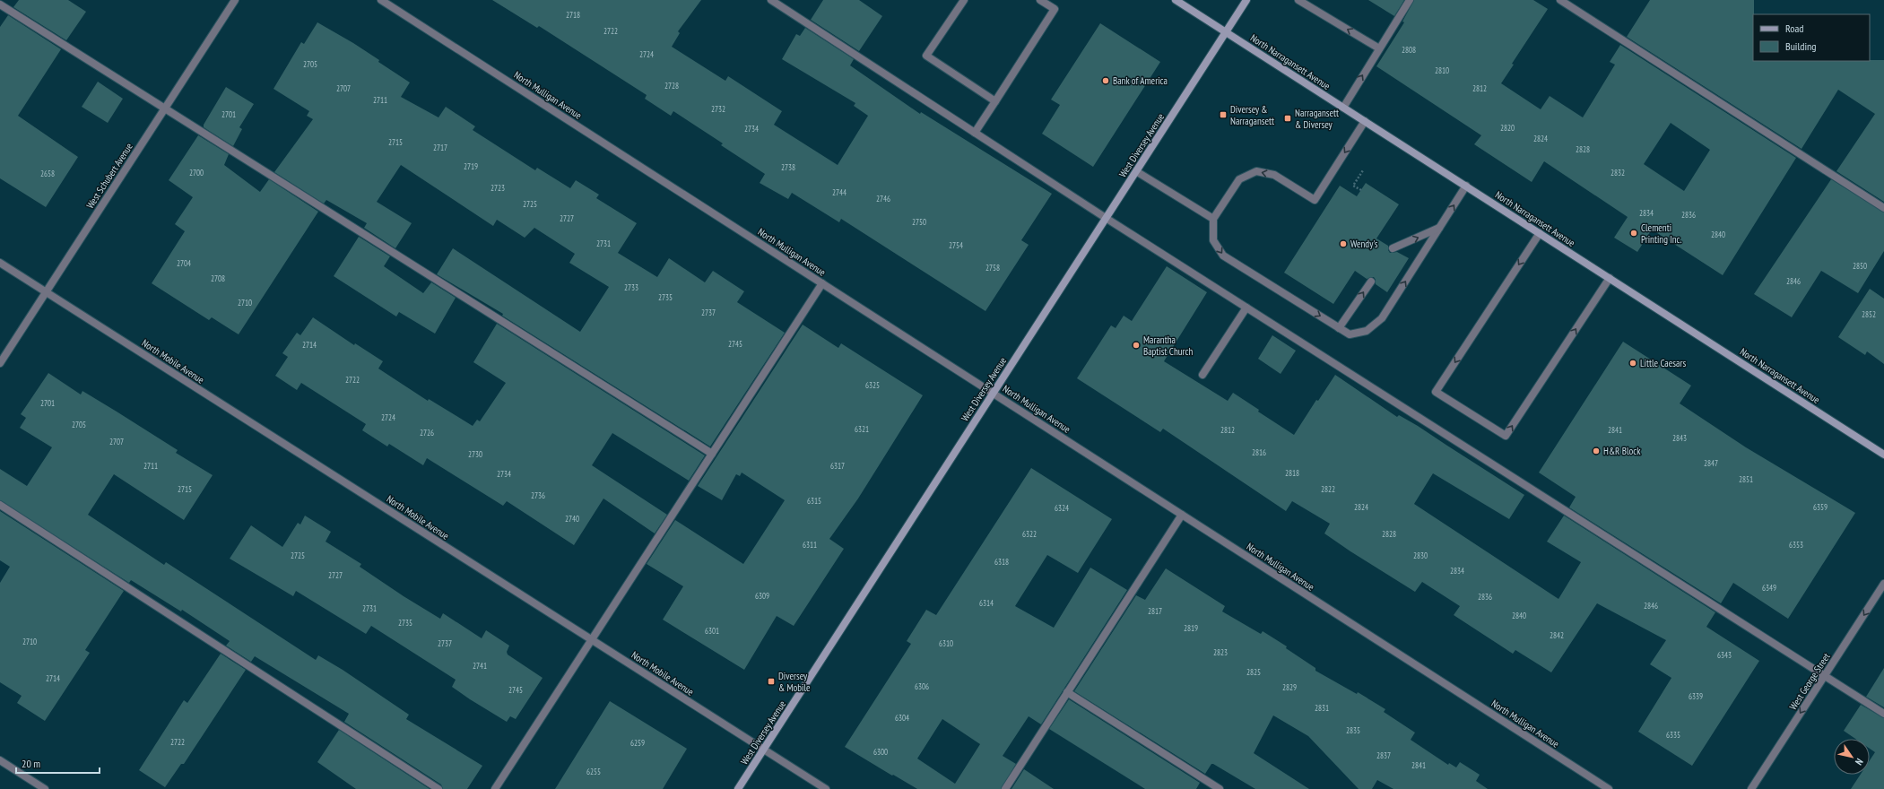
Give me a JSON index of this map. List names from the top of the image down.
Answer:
{
  "streets": {
    "main road": ["North Narragansett Avenue", "West Diversey Avenue"],
    "street": [
      "North Mulligan Avenue",
      "West Schubert Avenue",
      "North Mobile Avenue",
      "West George Street"
    ]
  },
  "crossings": [
    ["North Narragansett Avenue", "West Diversey Avenue"],
    ["North Mulligan Avenue", "West Diversey Avenue"],
    ["West Diversey Avenue", "North Mobile Avenue"],
    ["West Schubert Avenue", "North Mobile Avenue"]
  ],
  "one_way": ["West George Street"],
  "places": {
    "other": [
      "Bank of America",
      "Clementi Printing Inc.",
      "Wendy's",
      "Marantha Baptist Church",
      "Little Caesars",
      "H&R Block"
    ],
    "transit": ["Diversey & Narragansett", "Narragansett & Diversey", "Diversey & Mobile"]
  },
  "house_numbers": [
    "2718",
    "2722",
    "2808",
    "2724",
    "2705",
    "2810",
    "2728",
    "2707",
    "2812",
    "2711",
    "2732",
    "2701",
    "2820",
    "2734",
    "2824",
    "2715",
    "2717",
    "2828",
    "2719",
    "2738",
    "2700",
    "2832",
    "2658",
    "2723",
    "2744",
    "2746",
    "2725",
    "2834",
    "2836",
    "2727",
    "2750",
    "2840",
    "2731",
    "2754",
    "2704",
    "2850",
    "2758",
    "2708",
    "2846",
    "2733",
    "2735",
    "2710",
    "2737",
    "2852",
    "2745",
    "2714",
    "2722",
    "6325",
    "2701",
    "2724",
    "2705",
    "6321",
    "2812",
    "2841",
    "2726",
    "2843",
    "2707",
    "2816",
    "2730",
    "2847",
    "2711",
    "6317",
    "2818",
    "2734",
    "2851",
    "2715",
    "2822",
    "2736",
    "6315",
    "2824",
    "6359",
    "6324",
    "2740",
    "6322",
    "2828",
    "6311",
    "6353",
    "2725",
    "2830",
    "6318",
    "2834",
    "2727",
    "6349",
    "6309",
    "2836",
    "6314",
    "2846",
    "2731",
    "2817",
    "2840",
    "2735",
    "2819",
    "6301",
    "2842",
    "2710",
    "2737",
    "6310",
    "2823",
    "6343",
    "2741",
    "2825",
    "2714",
    "6306",
    "2829",
    "2745",
    "6339",
    "2831",
    "6304",
    "2835",
    "6335",
    "2722",
    "6259",
    "6300",
    "2837",
    "2841",
    "6255"
  ],
  "legend": ["Road", "Building"],
  "scale_bar": "20 m",
  "north": "bottom right"
}
